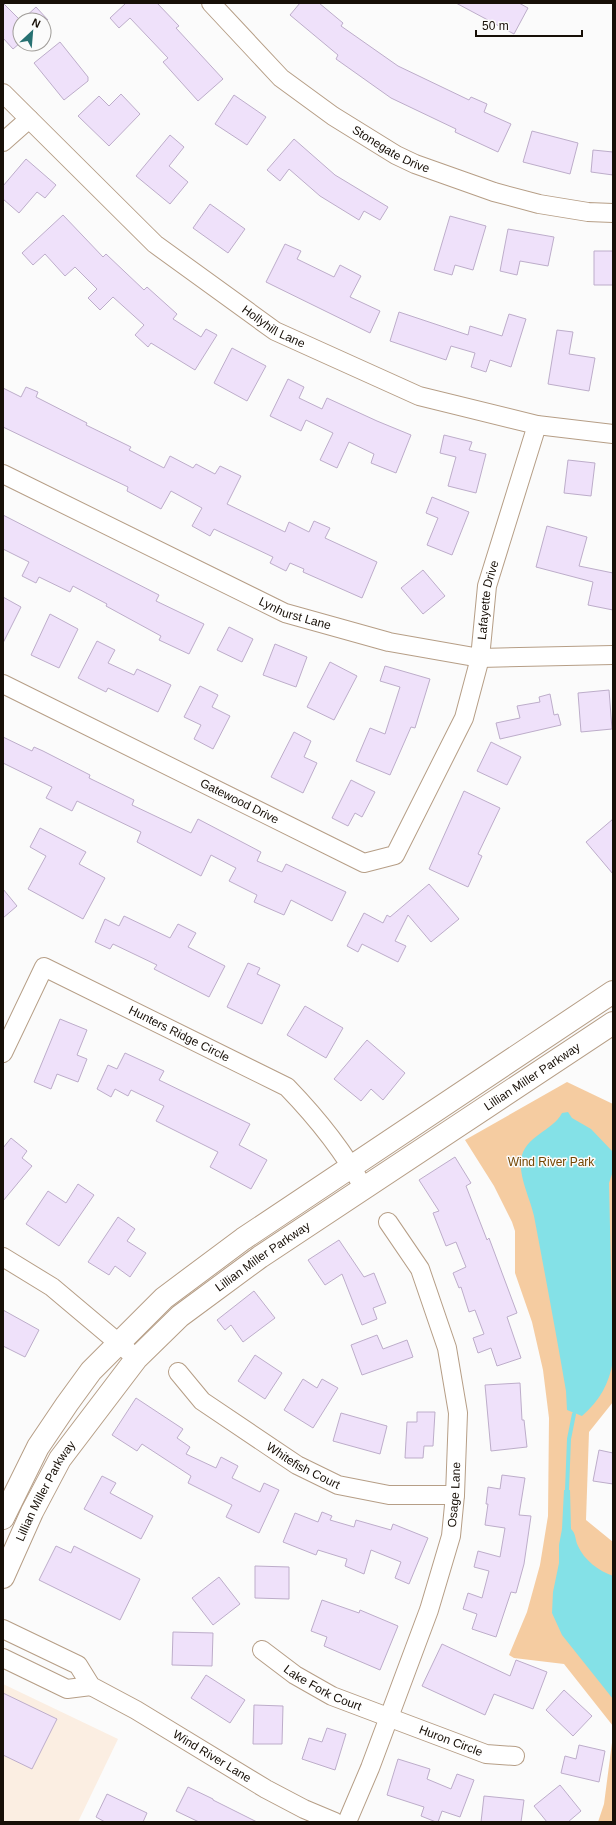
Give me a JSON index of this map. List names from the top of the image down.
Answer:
{
  "streets": {
    "main road": ["Lillian Miller Parkway"],
    "street": [
      "Stonegate Drive",
      "Hollyhill Lane",
      "Lafayette Drive",
      "Lynhurst Lane",
      "Gatewood Drive",
      "Hunters Ridge Circle",
      "Whitefish Court",
      "Osage Lane",
      "Lake Fork Court",
      "Huron Circle",
      "Wind River Lane"
    ]
  },
  "crossings": [
    ["Hollyhill Lane", "Lafayette Drive"],
    ["Lafayette Drive", "Lynhurst Lane"],
    ["Lafayette Drive", "Gatewood Drive"],
    ["Hunters Ridge Circle", "Lillian Miller Parkway"],
    ["Whitefish Court", "Osage Lane"],
    ["Osage Lane", "Lake Fork Court"],
    ["Osage Lane", "Huron Circle"],
    ["Lake Fork Court", "Huron Circle"]
  ],
  "parks": ["Wind River Park"],
  "scale_bar": "50 m",
  "north": "top right"
}
